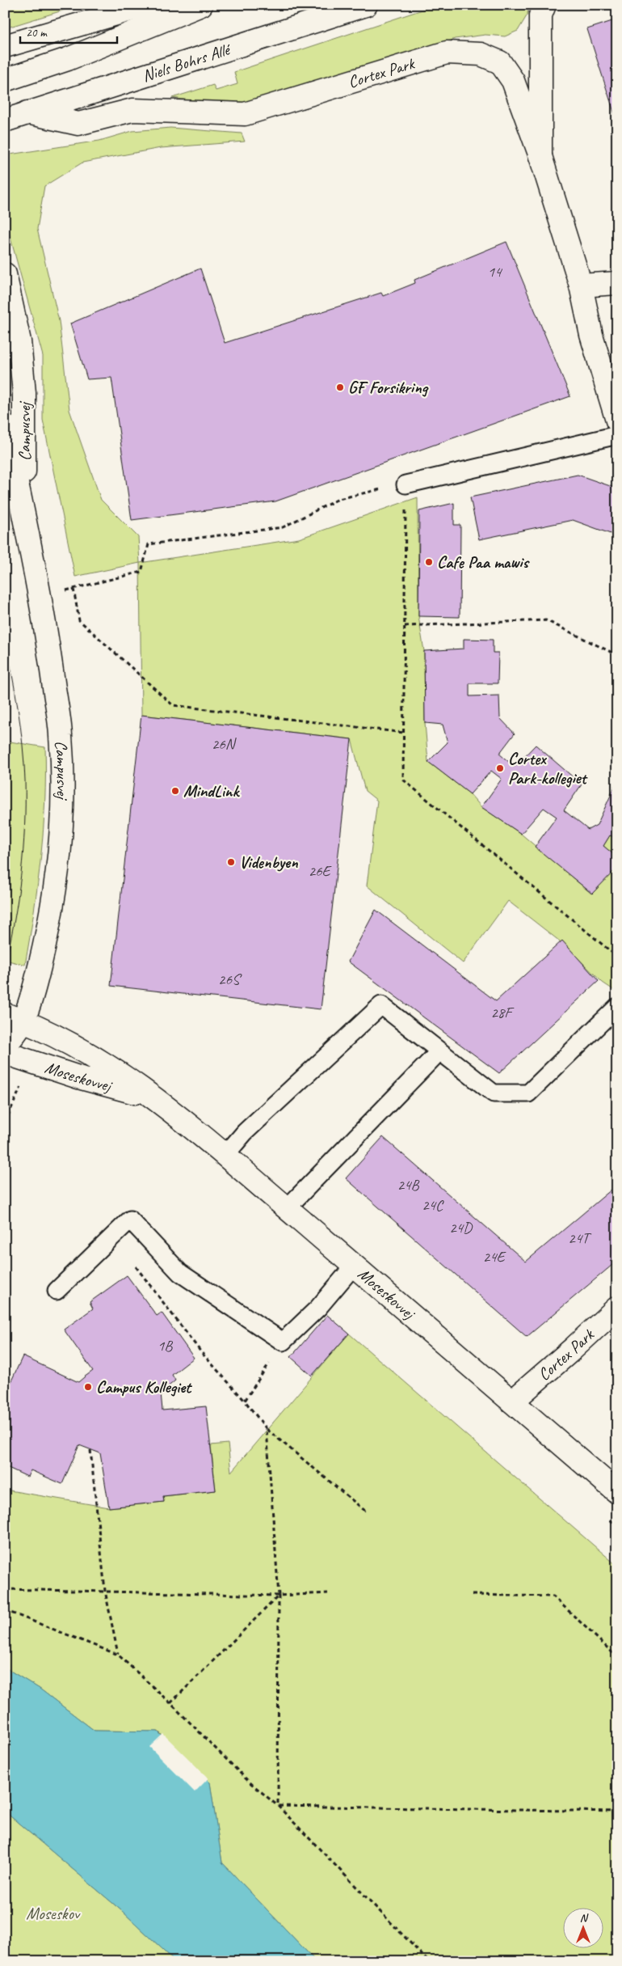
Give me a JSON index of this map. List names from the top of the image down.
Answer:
{
  "streets": {
    "street": [
      "Niels Bohrs Allé",
      "Cortex Park",
      "Campusvej",
      "Moseskovvej"
    ]
  },
  "crossings": [
    ["Niels Bohrs Allé", "Cortex Park"],
    ["Cortex Park", "Moseskovvej"],
    ["Campusvej", "Moseskovvej"]
  ],
  "parks": ["Moseskov"],
  "places": [
    "GF Forsikring",
    "Cafe Paa mawis",
    "Cortex Park-kollegiet",
    "MindLink",
    "Videnbyen",
    "Campus Kollegiet"
  ],
  "house_numbers": [
    "14",
    "26N",
    "26E",
    "26S",
    "28F",
    "24B",
    "24C",
    "24D",
    "24T",
    "24E",
    "1B"
  ],
  "scale_bar": "20 m",
  "north": "top"
}
